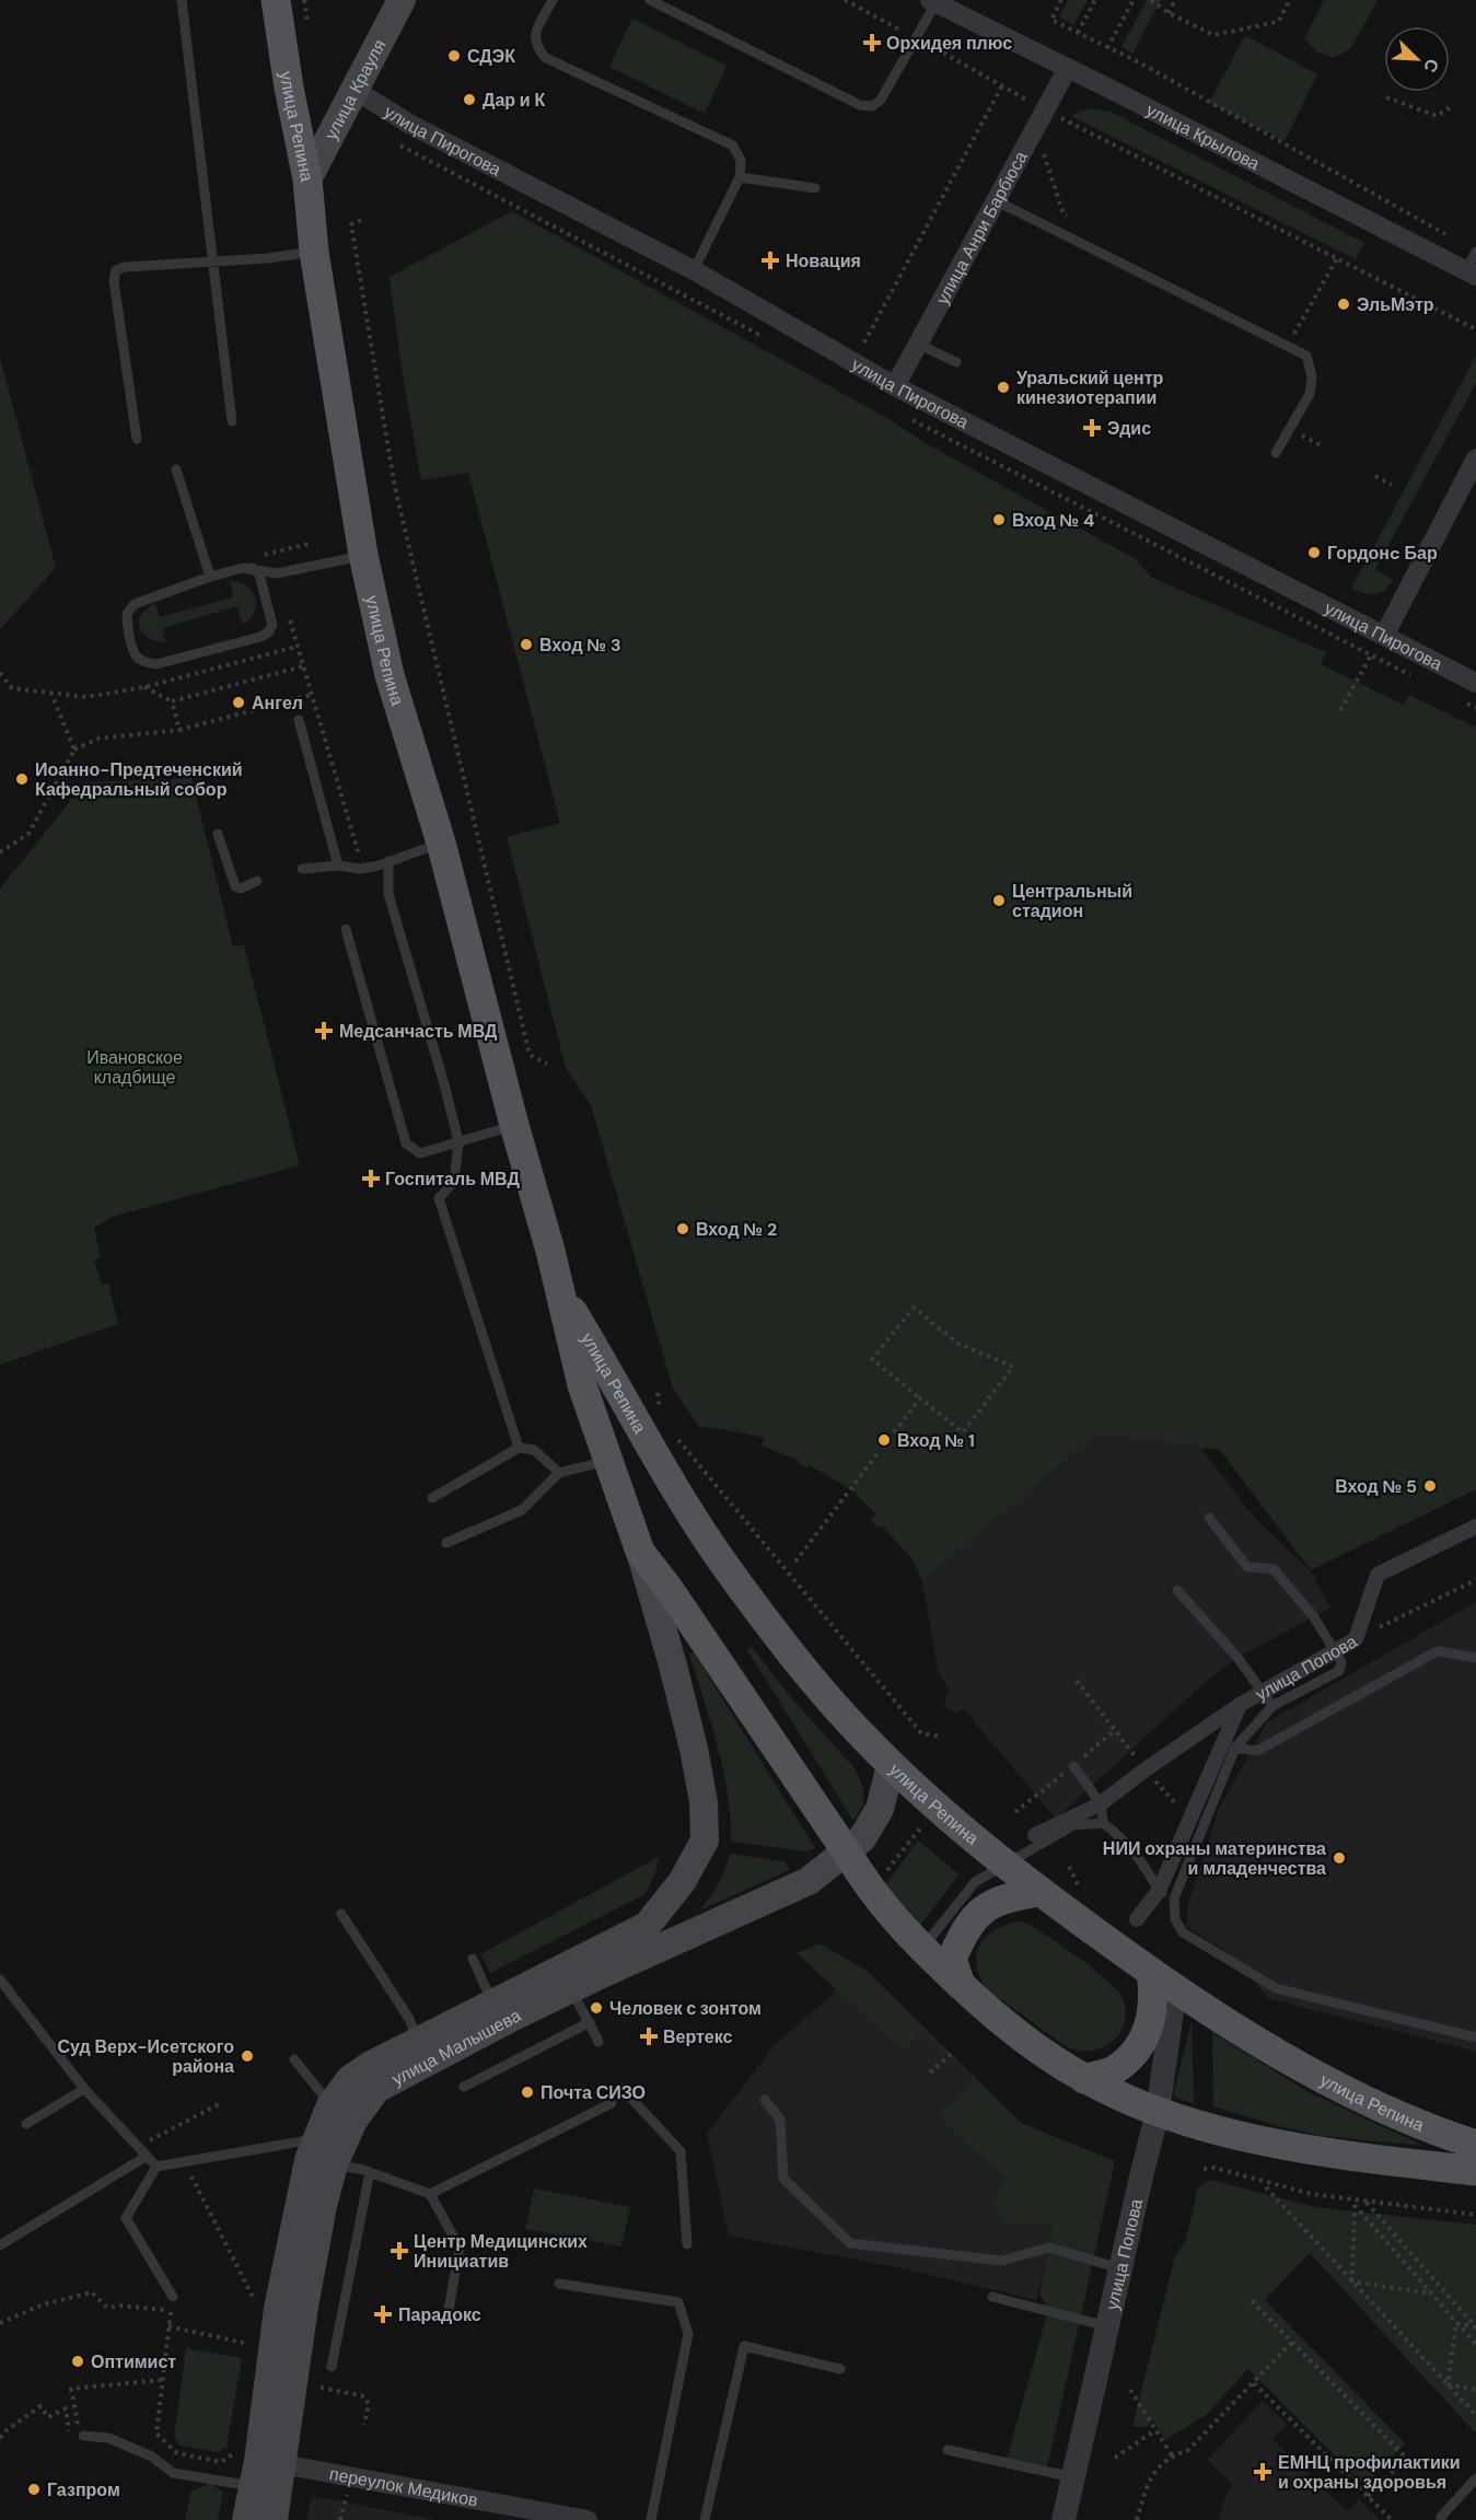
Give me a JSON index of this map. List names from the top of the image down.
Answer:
{
  "streets": {
    "main road": ["улица Крауля", "улица Репина", "улица Малышева"],
    "street": [
      "улица Крылова",
      "улица Пирогова",
      "улица Анри Барбюса",
      "улица Попова",
      "переулок Медиков"
    ]
  },
  "crossings": [
    ["улица Крауля", "улица Репина"],
    ["улица Крауля", "улица Пирогова"],
    ["улица Репина", "улица Попова"],
    ["улица Репина", "улица Малышева"],
    ["улица Крылова", "улица Анри Барбюса"],
    ["улица Пирогова", "улица Анри Барбюса"],
    ["улица Малышева", "переулок Медиков"]
  ],
  "parks": ["Ивановское кладбище"],
  "places": {
    "health": [
      "Орхидея плюс",
      "Новация",
      "Эдис",
      "Медсанчасть МВД",
      "Госпиталь МВД",
      "Вертекс",
      "Центр Медицинских Инициатив",
      "Парадокс",
      "ЕМНЦ профилактики и охраны здоровья"
    ],
    "other": [
      "СДЭК",
      "Дар и К",
      "ЭльМэтр",
      "Уральский центр кинезиотерапии",
      "Вход № 4",
      "Гордонc Бар",
      "Вход № 3",
      "Ангел",
      "Иоанно-Предтеченский Кафедральный собор",
      "Центральный стадион",
      "Вход № 2",
      "Вход № 1",
      "Вход № 5",
      "НИИ охраны материнства и младенчества",
      "Человек с зонтом",
      "Суд Верх-Исетского района",
      "Почта СИЗО",
      "Оптимист",
      "Газпром"
    ]
  },
  "north": "bottom right"
}
